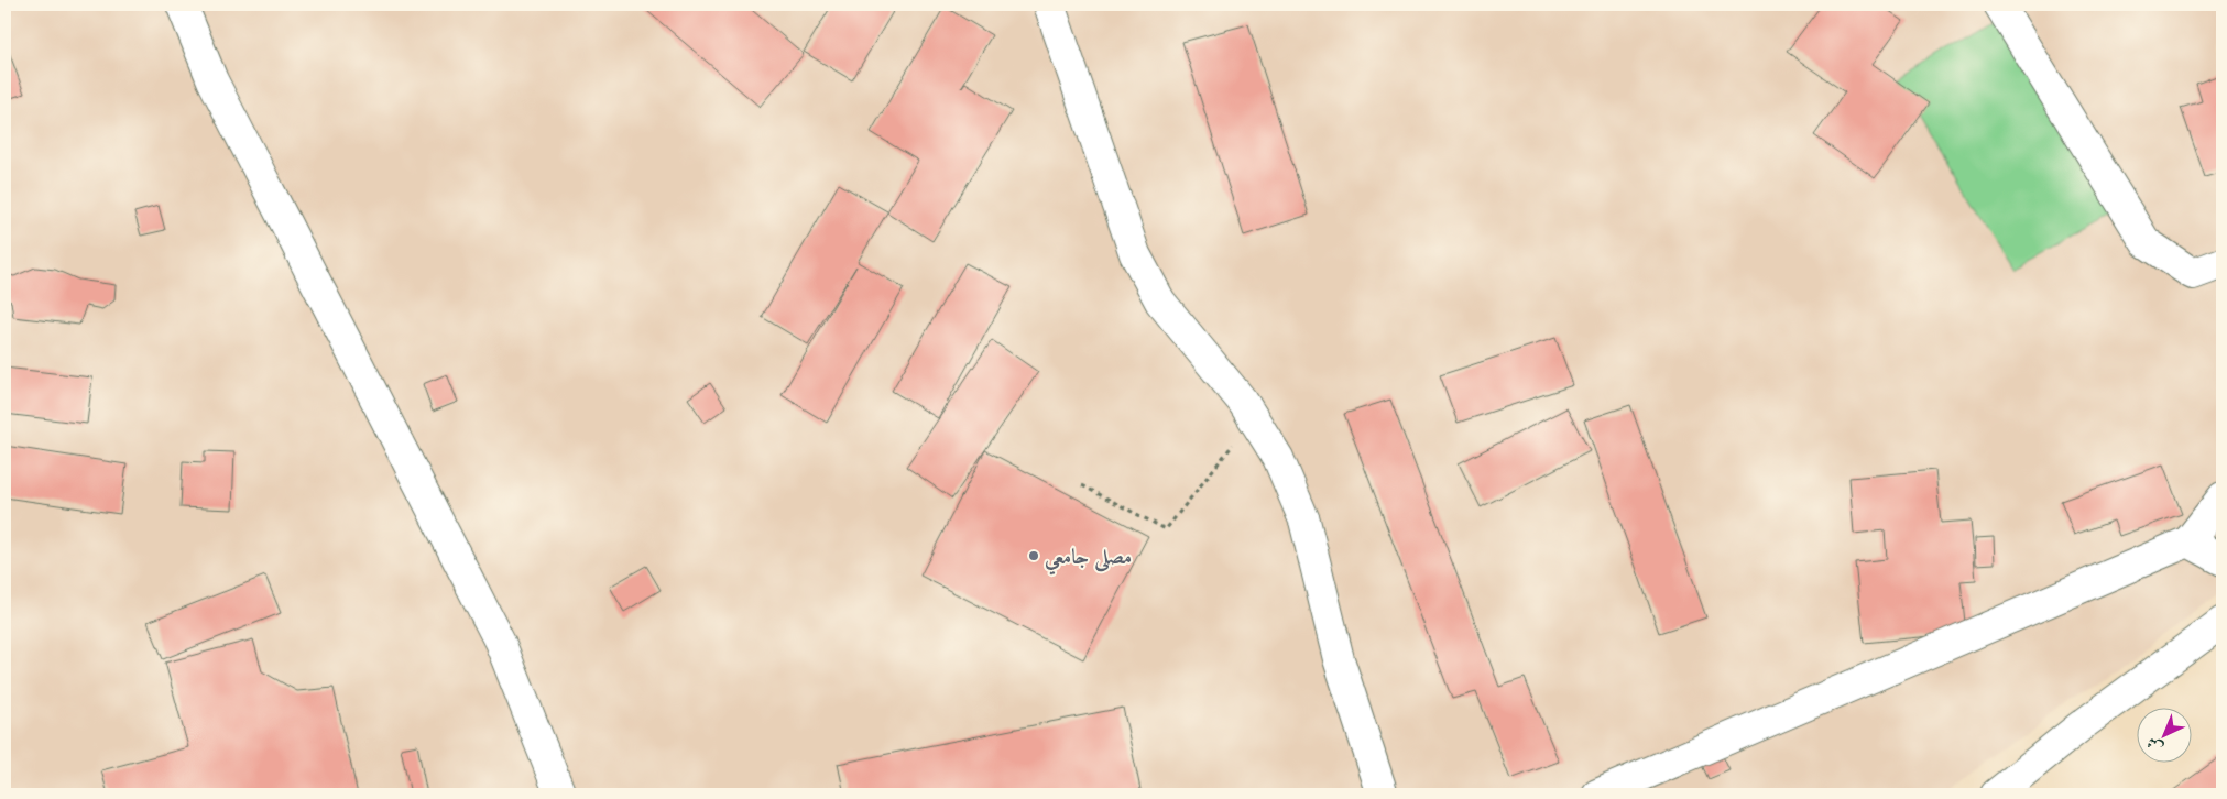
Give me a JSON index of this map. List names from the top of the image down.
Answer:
{
  "places": ["مصلى جامعي"],
  "north": "bottom left"
}
